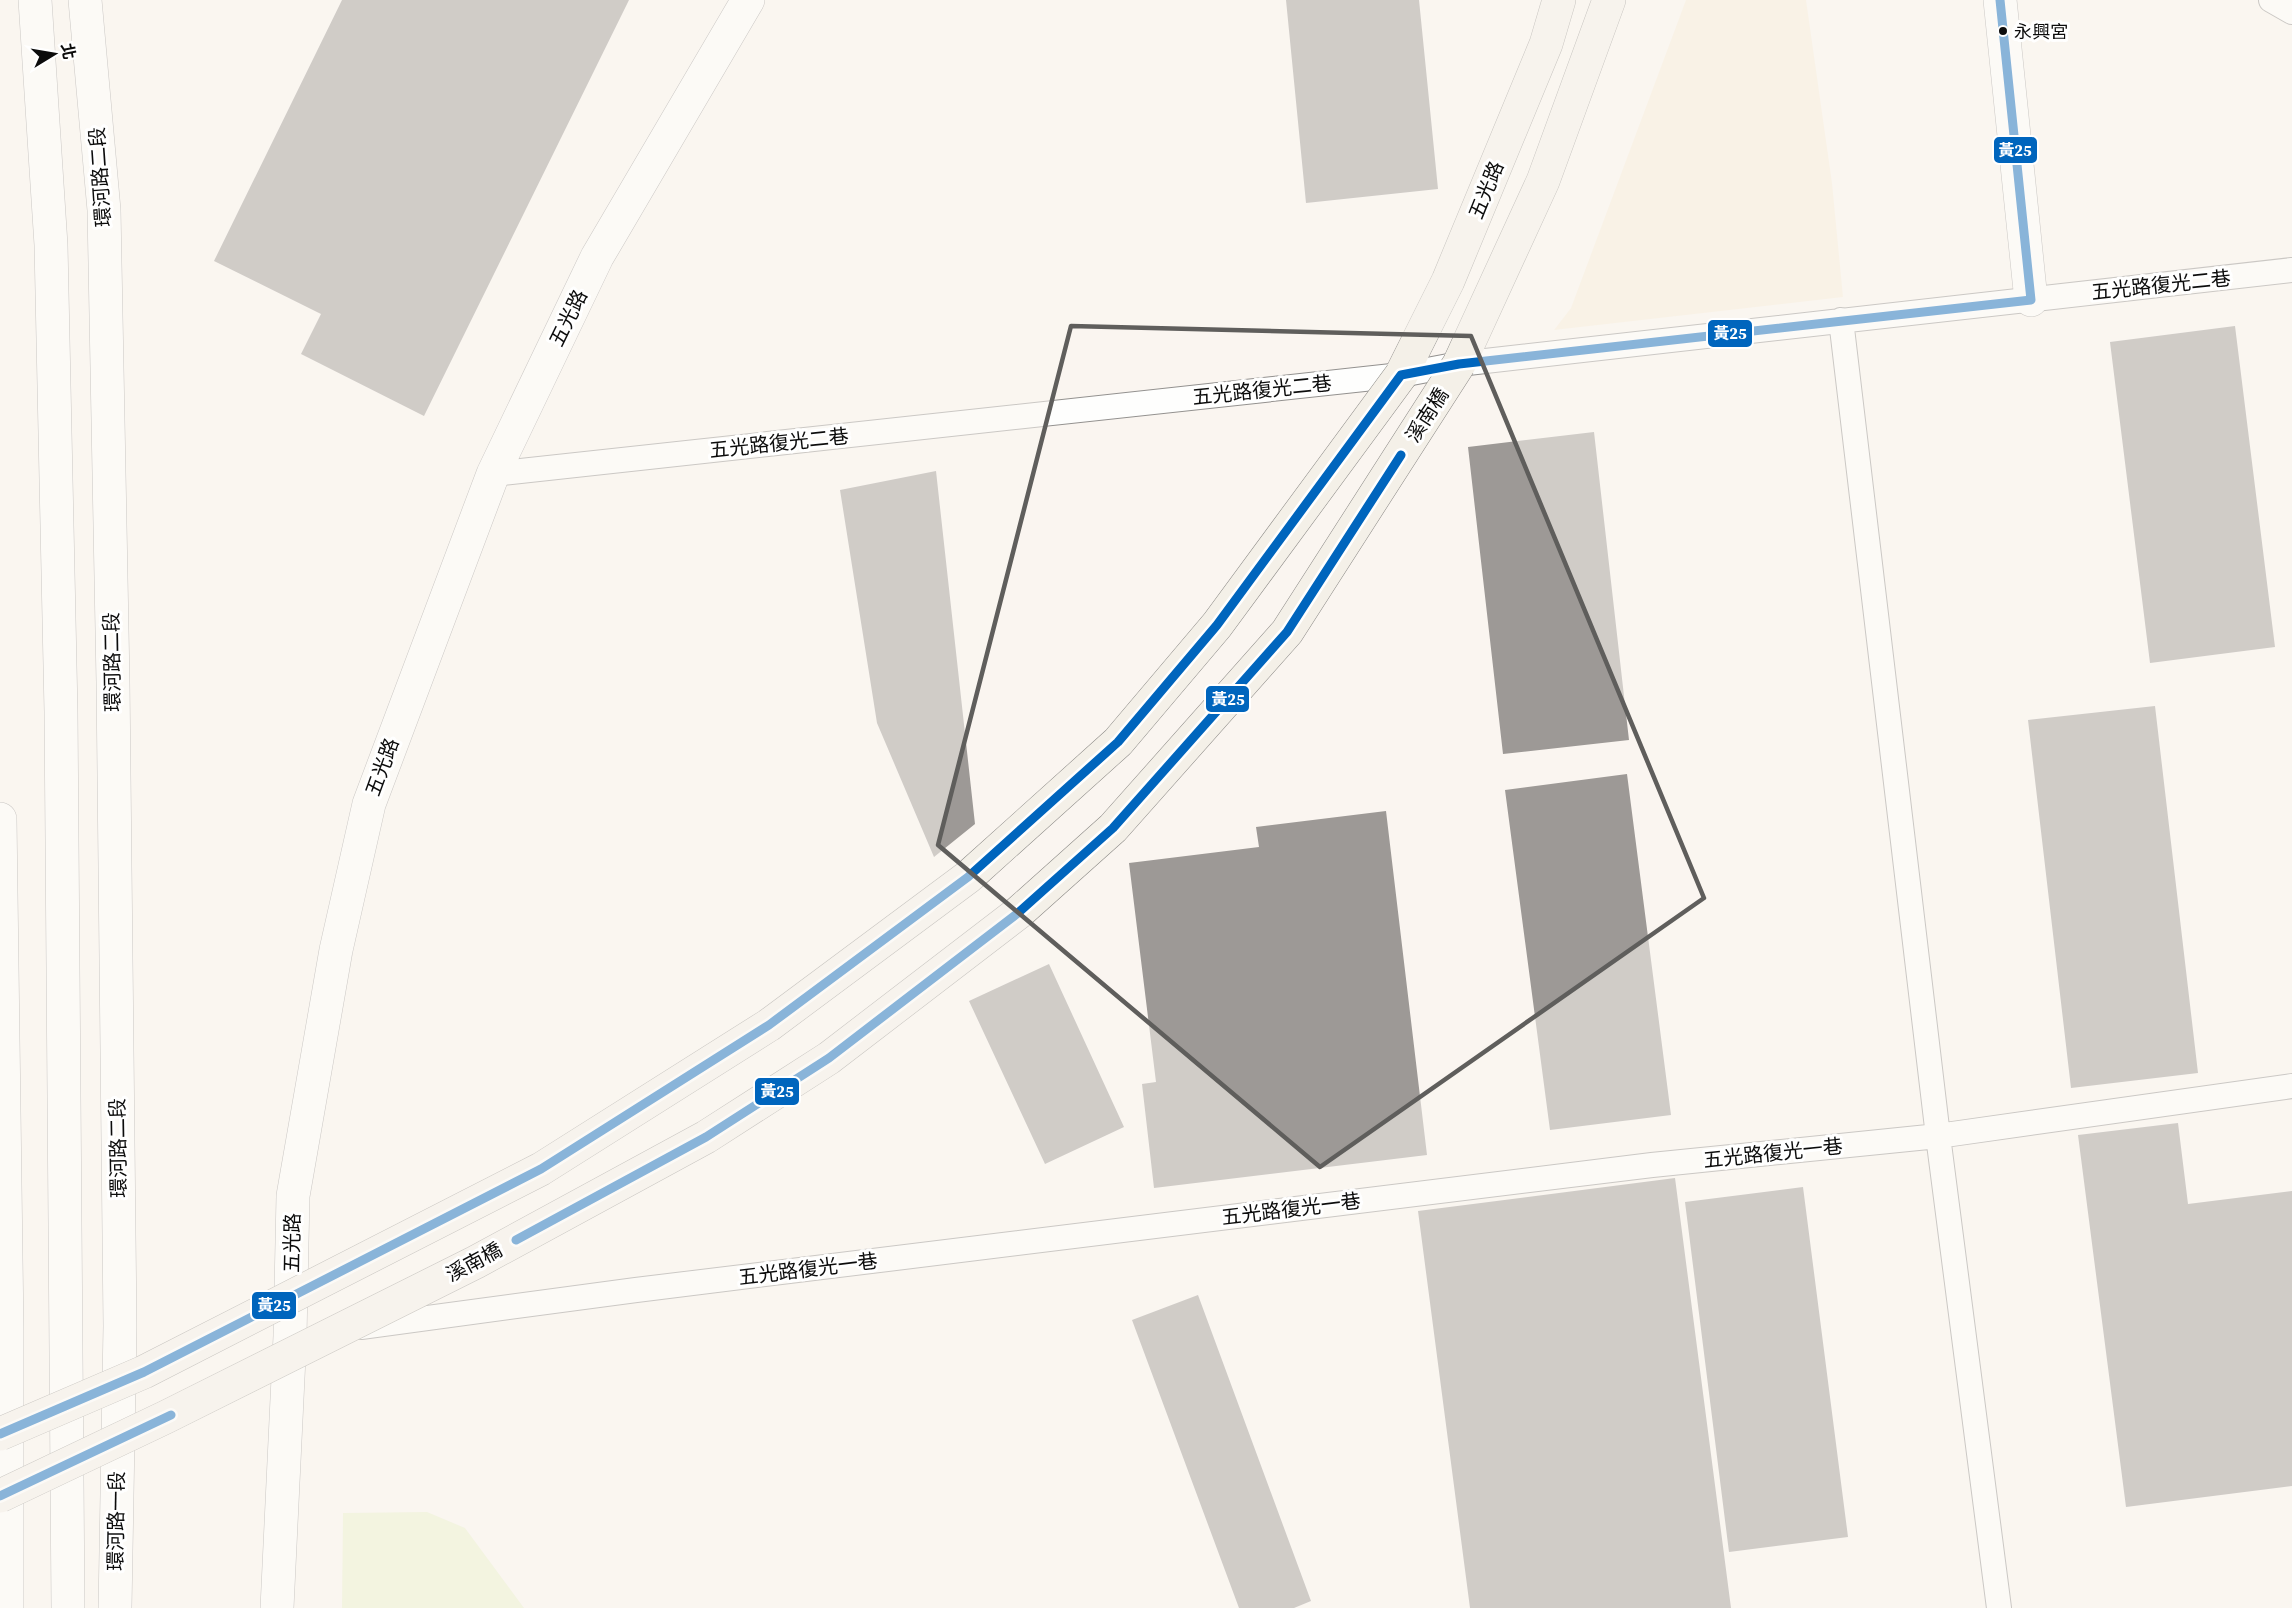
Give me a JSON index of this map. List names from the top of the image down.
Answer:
{
  "streets": {
    "main road": ["五光路", "溪南橋"],
    "street": ["環河路二段", "環河路一段"],
    "lane": ["五光路復光二巷", "五光路復光一巷"]
  },
  "crossings": [
    ["環河路二段", "環河路一段"],
    ["五光路", "五光路復光二巷"],
    ["五光路", "五光路復光一巷"],
    ["五光路復光二巷", "溪南橋"]
  ],
  "places": ["永興宮"],
  "lines": ["transit line 黃25"],
  "north": "right"
}
